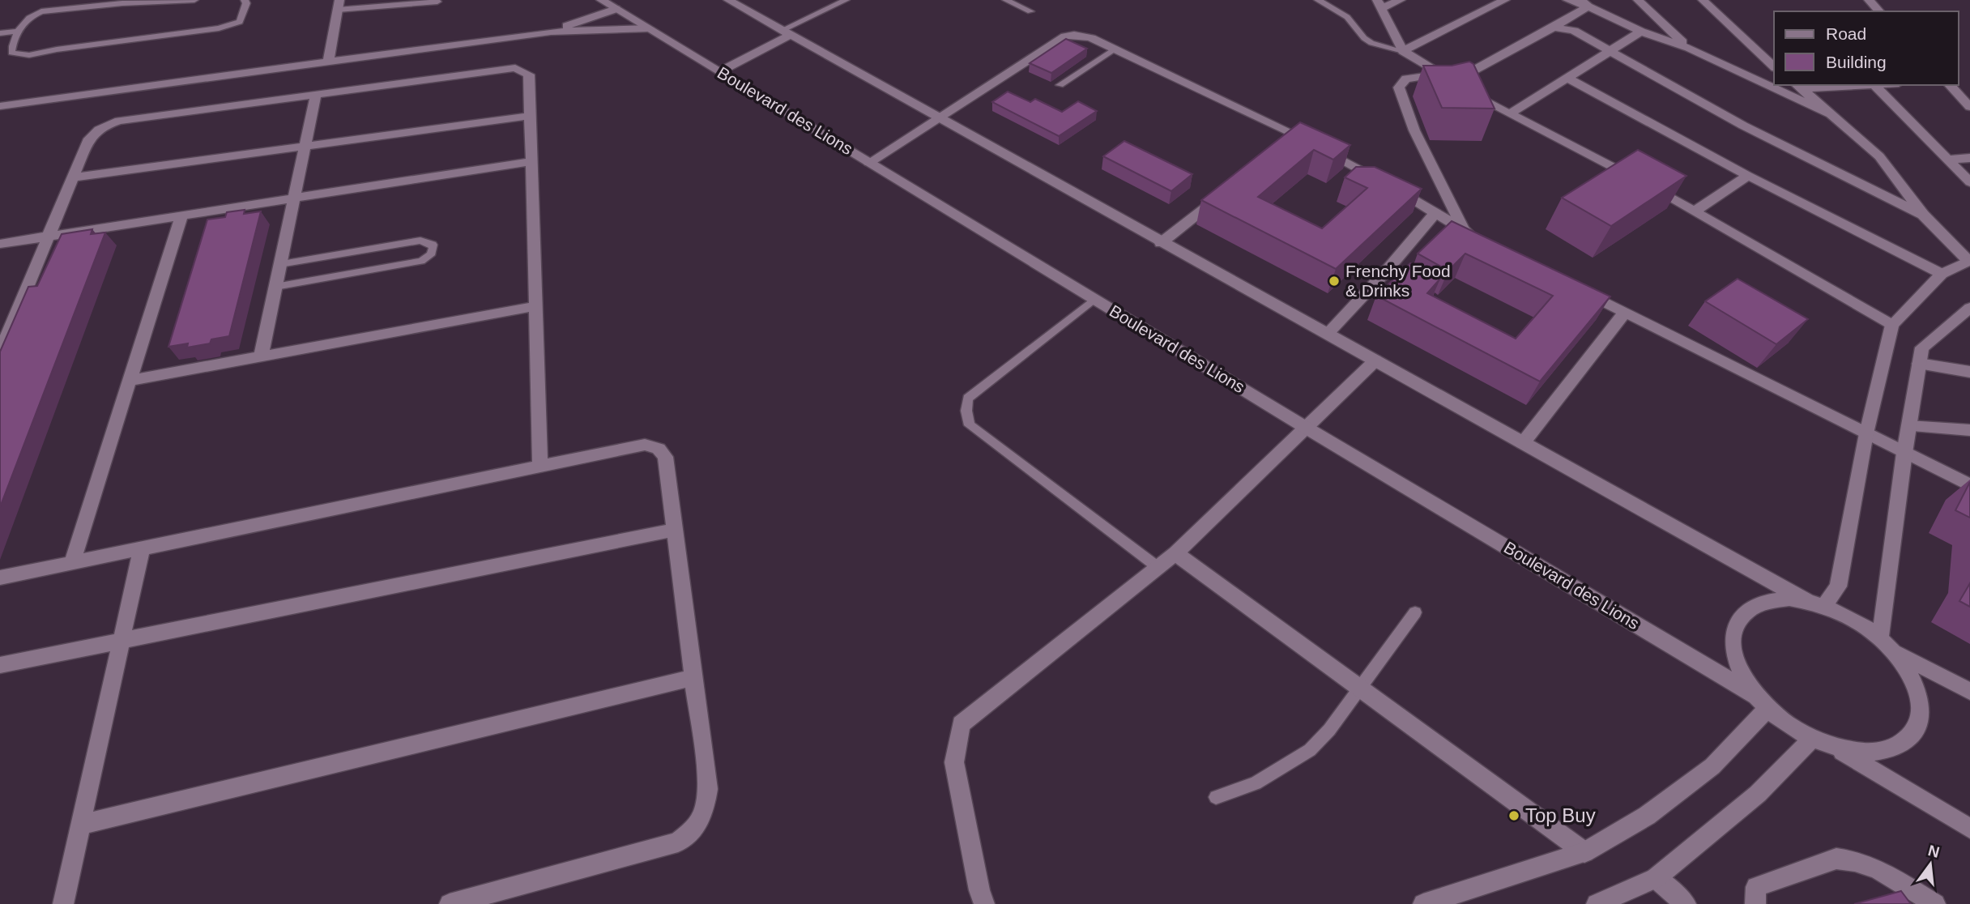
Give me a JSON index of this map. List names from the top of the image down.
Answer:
{
  "streets": {
    "street": ["Boulevard des Lions"]
  },
  "places": ["Frenchy Food & Drinks", "Top Buy"],
  "legend": ["Road", "Building"],
  "north": "top"
}
